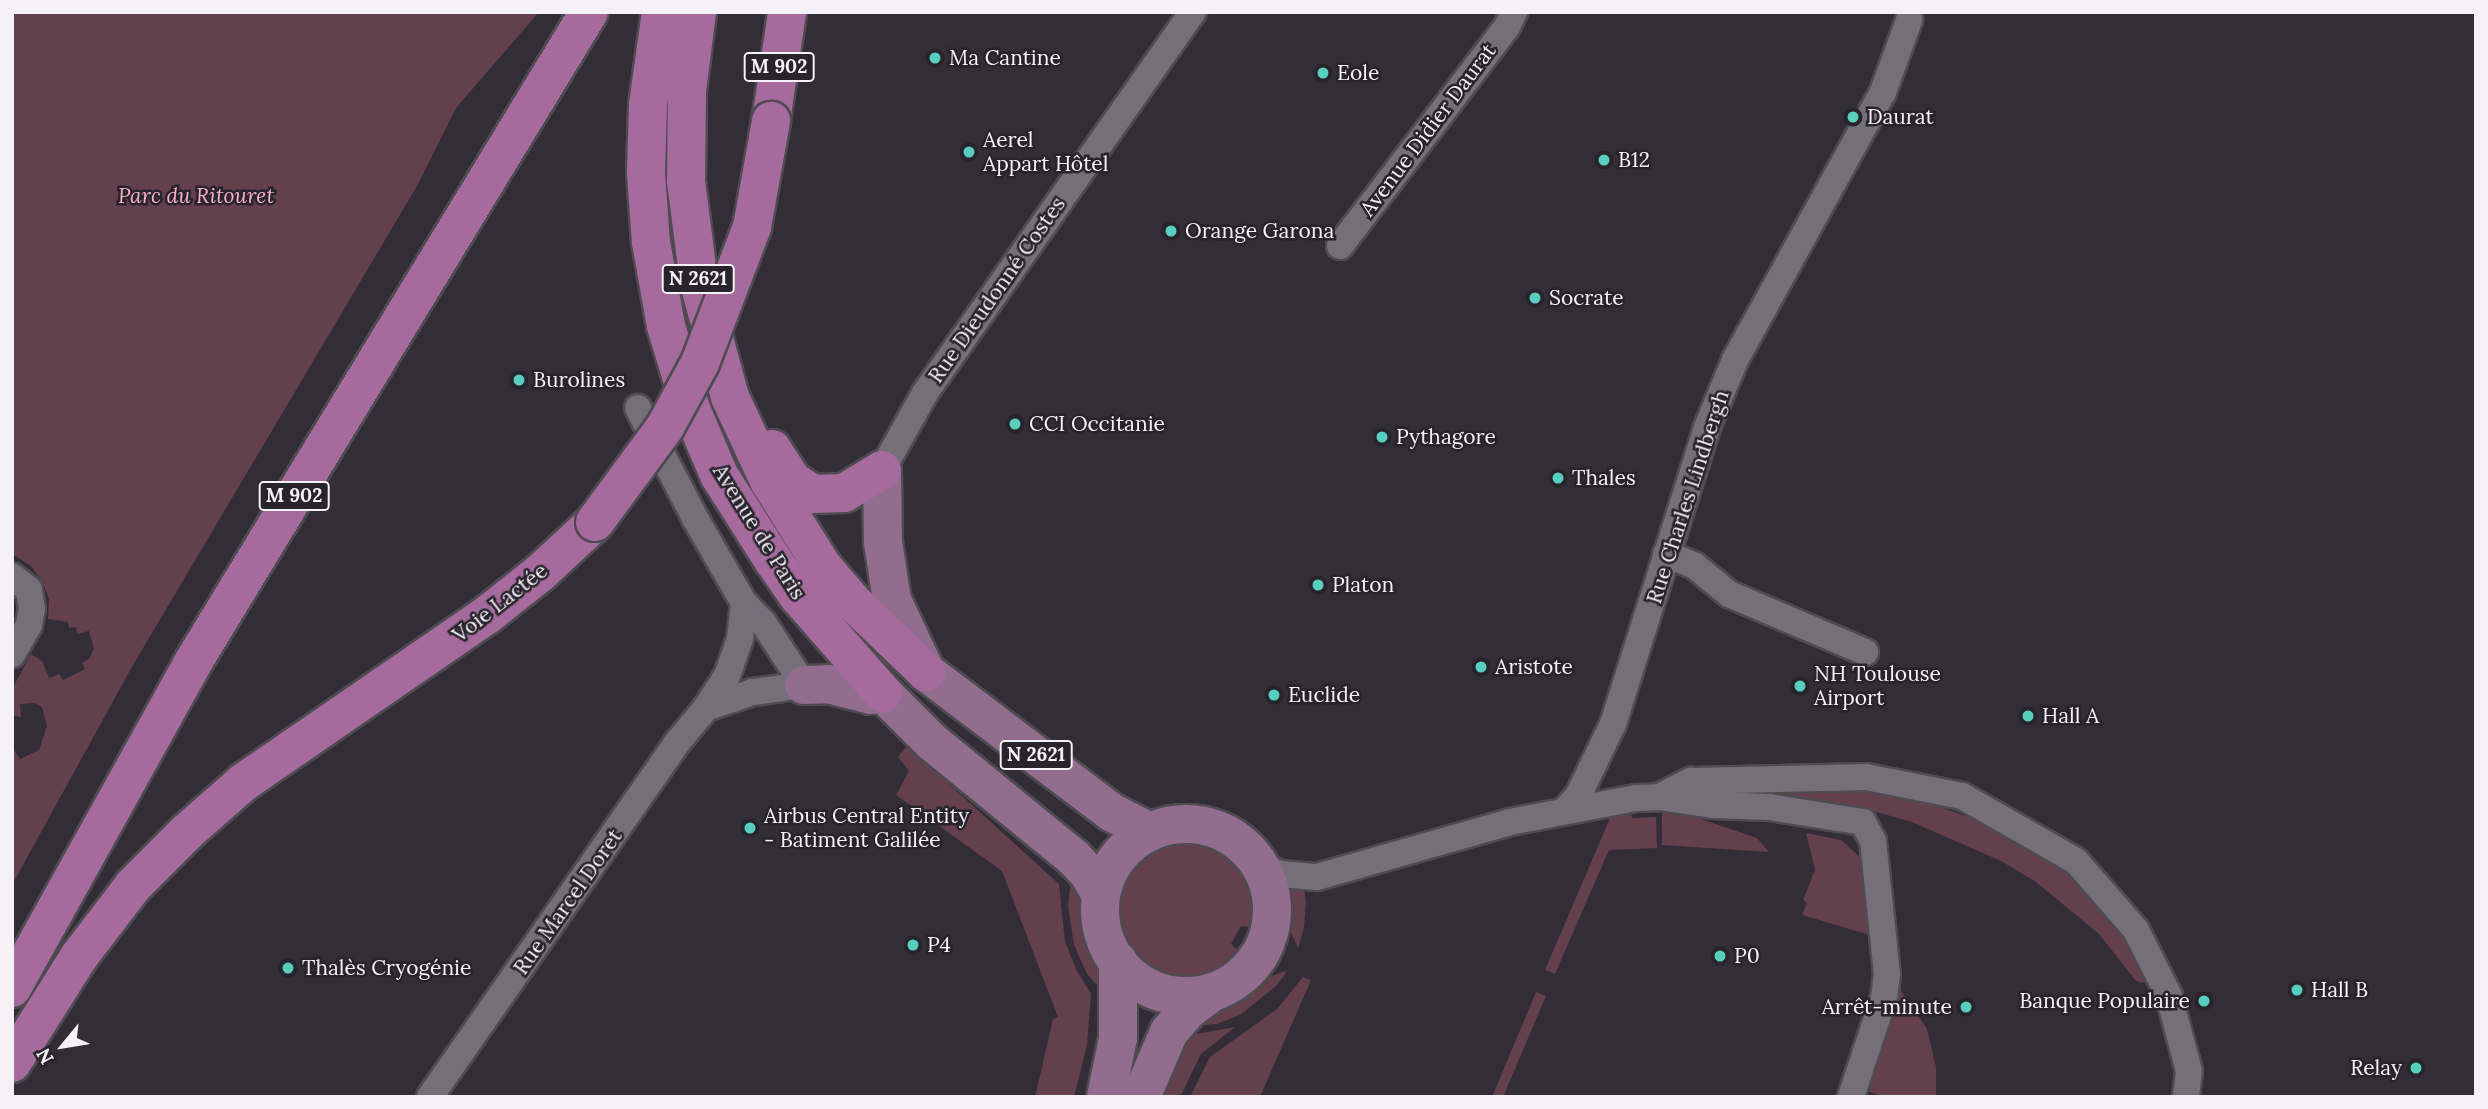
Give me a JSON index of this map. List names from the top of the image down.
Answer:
{
  "streets": {
    "highway": [
      "M 902",
      "N 2621",
      "Avenue de Paris",
      "Voie Lactée"
    ],
    "street": [
      "Avenue Didier Daurat",
      "Rue Dieudonné Costes",
      "Rue Charles Lindbergh",
      "Rue Marcel Doret"
    ]
  },
  "parks": ["Parc du Ritouret"],
  "places": [
    "Ma Cantine",
    "Eole",
    "Daurat",
    "Aerel Appart Hôtel",
    "B12",
    "Orange Garona",
    "Socrate",
    "Burolines",
    "CCI Occitanie",
    "Pythagore",
    "Thales",
    "Platon",
    "Aristote",
    "NH Toulouse Airport",
    "Euclide",
    "Hall A",
    "Airbus Central Entity - Batiment Galilée",
    "P4",
    "P0",
    "Thalès Cryogénie",
    "Hall B",
    "Banque Populaire",
    "Arrêt-minute",
    "Relay"
  ],
  "north": "bottom left"
}
